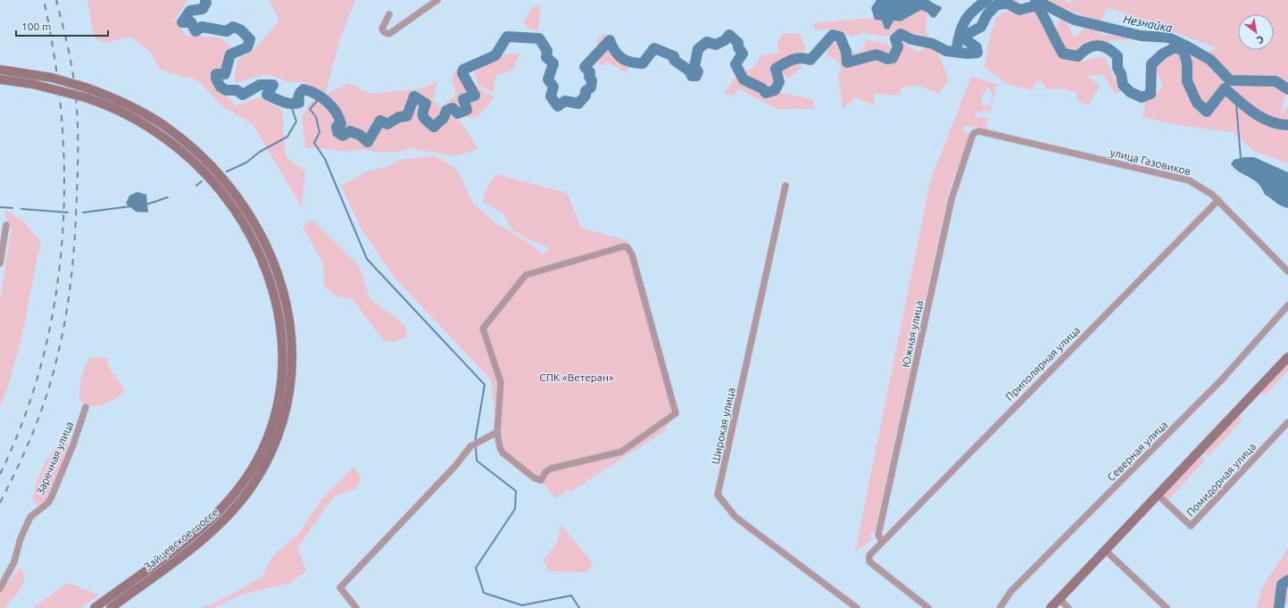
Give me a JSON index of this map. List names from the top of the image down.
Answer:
{
  "streets": {
    "main road": ["Зайцевское шоссе"],
    "street": [
      "улица Газовиков",
      "Южная улица",
      "Приполярная улица",
      "Широкая улица",
      "Северная улица",
      "Заречная улица",
      "Помидорная улица"
    ]
  },
  "crossings": [
    ["улица Газовиков", "Южная улица"],
    ["улица Газовиков", "Приполярная улица"],
    ["Южная улица", "Приполярная улица"]
  ],
  "water": ["Незнайка"],
  "parks": ["СПК «Ветеран»"],
  "scale_bar": "100 m",
  "north": "bottom right"
}
